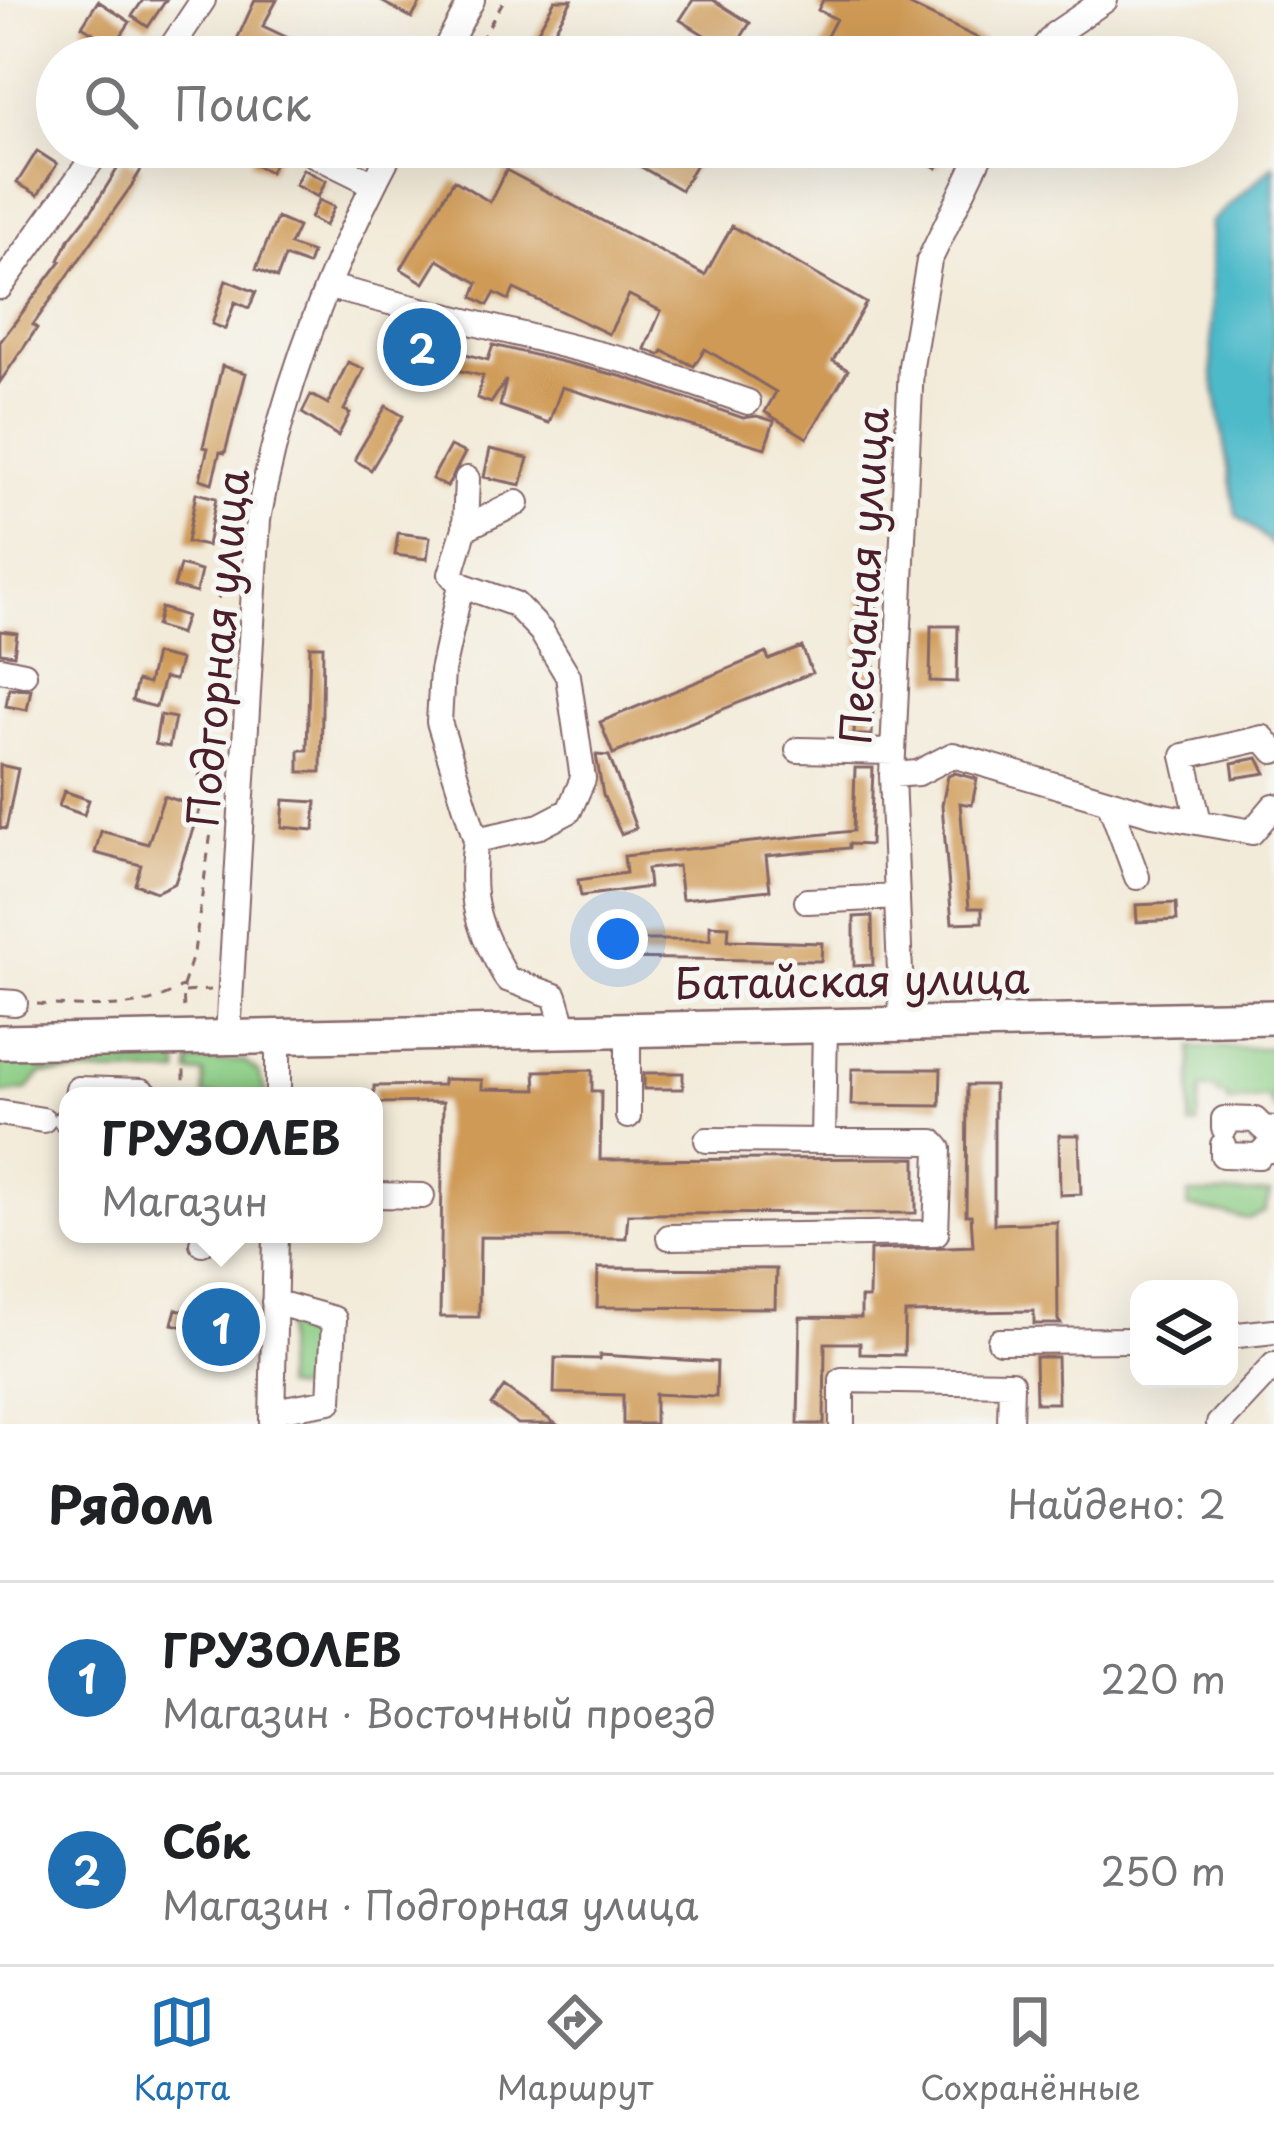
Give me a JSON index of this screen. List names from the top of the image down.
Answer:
{
  "streets": {
    "highway": ["Батайская улица"],
    "street": ["Песчаная улица", "Подгорная улица"]
  },
  "crossings": [
    ["Песчаная улица", "Батайская улица"],
    ["Подгорная улица", "Батайская улица"]
  ],
  "page": {
    "search": "Поиск",
    "pins": ["2", "1"],
    "popup": ["ГРУЗОЛЕВ", "Магазин"],
    "heading": ["Рядом", "Найдено: 2"],
    "list": [
      {
        "mark": "1",
        "name": "ГРУЗОЛЕВ",
        "note": "Магазин · Восточный проезд",
        "value": "220 m"
      },
      {
        "mark": "2",
        "name": "Сбк",
        "note": "Магазин · Подгорная улица",
        "value": "250 m"
      }
    ],
    "nav": ["Карта", "Маршрут", "Сохранённые"]
  }
}
